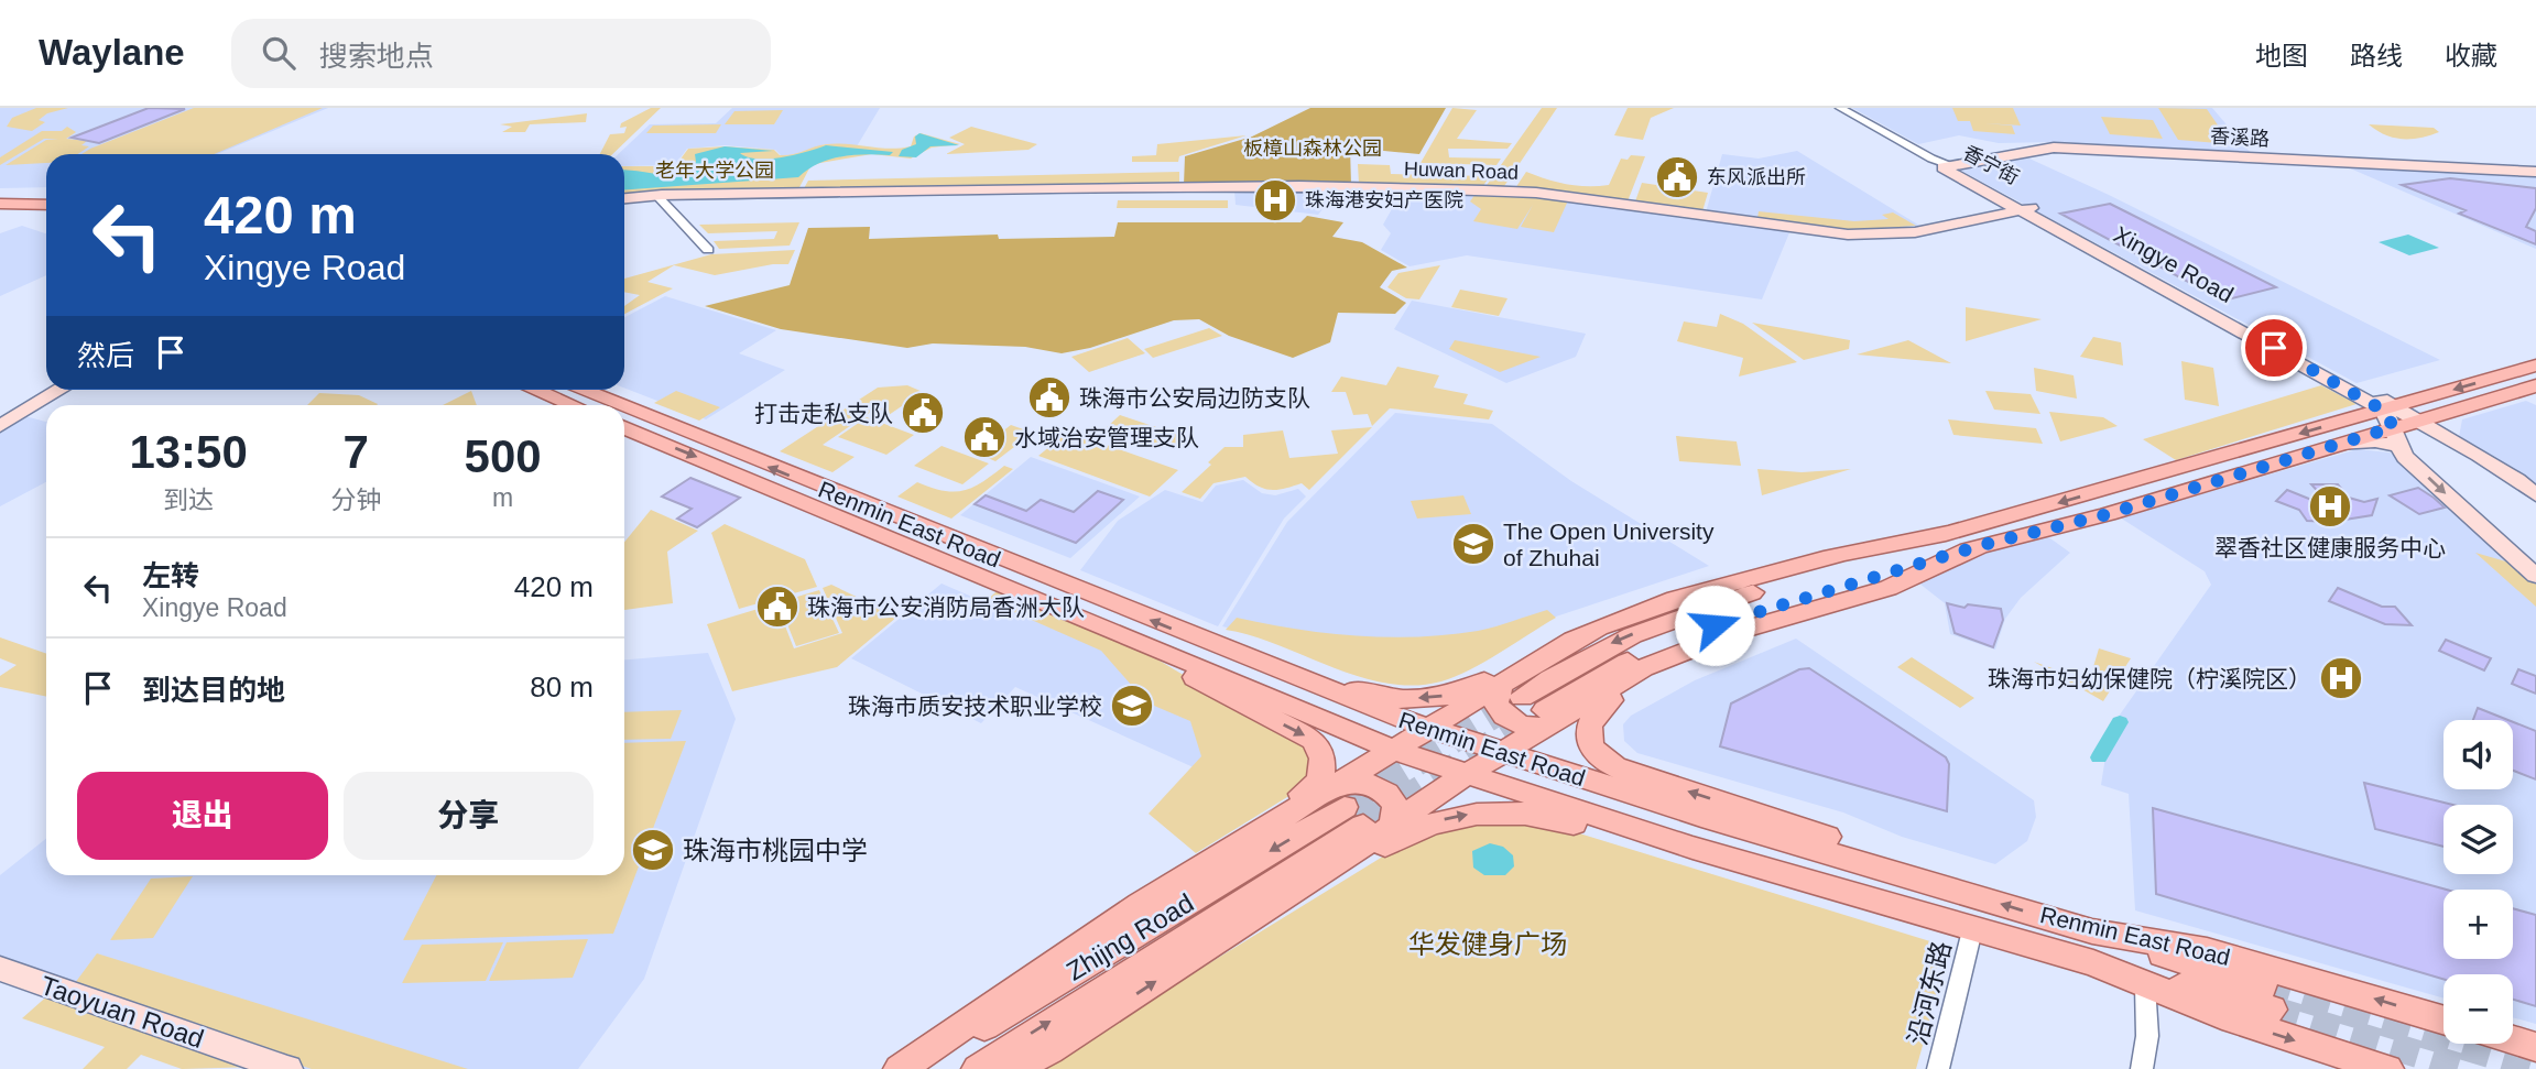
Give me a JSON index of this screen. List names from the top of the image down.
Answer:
{
  "streets": {
    "main road": ["Renmin East Road", "Zhijng Road"],
    "street": [
      "香溪路",
      "香宁街",
      "Huwan Road",
      "Xingye Road",
      "沿河东路",
      "Taoyuan Road"
    ]
  },
  "crossings": [
    ["香溪路", "香宁街"],
    ["香宁街", "Huwan Road"],
    ["香宁街", "Xingye Road"],
    ["Huwan Road", "Xingye Road"],
    ["Renmin East Road", "沿河东路"]
  ],
  "parks": ["板樟山森林公园", "老年大学公园", "华发健身广场"],
  "places": {
    "public building": [
      "东风派出所",
      "珠海市公安局边防支队",
      "打击走私支队",
      "水域治安管理支队",
      "珠海市公安消防局香洲大队"
    ],
    "hospital": ["珠海港安妇产医院", "翠香社区健康服务中心", "珠海市妇幼保健院（柠溪院区）"],
    "school or university": ["The Open University of Zhuhai", "珠海市质安技术职业学校", "珠海市桃园中学"]
  },
  "page": {
    "header": "Waylane",
    "search": "搜索地点",
    "nav": ["地图", "路线", "收藏"],
    "turn": ["420 m", "Xingye Road"],
    "then": "然后",
    "eta": [
      "13:50",
      "到达",
      "7",
      "分钟",
      "500",
      "m"
    ],
    "list": [
      {
        "name": "左转",
        "note": "Xingye Road",
        "value": "420 m"
      },
      {
        "name": "到达目的地",
        "value": "80 m"
      }
    ],
    "map_buttons": ["+", "−"],
    "buttons": ["退出", "分享"]
  }
}
